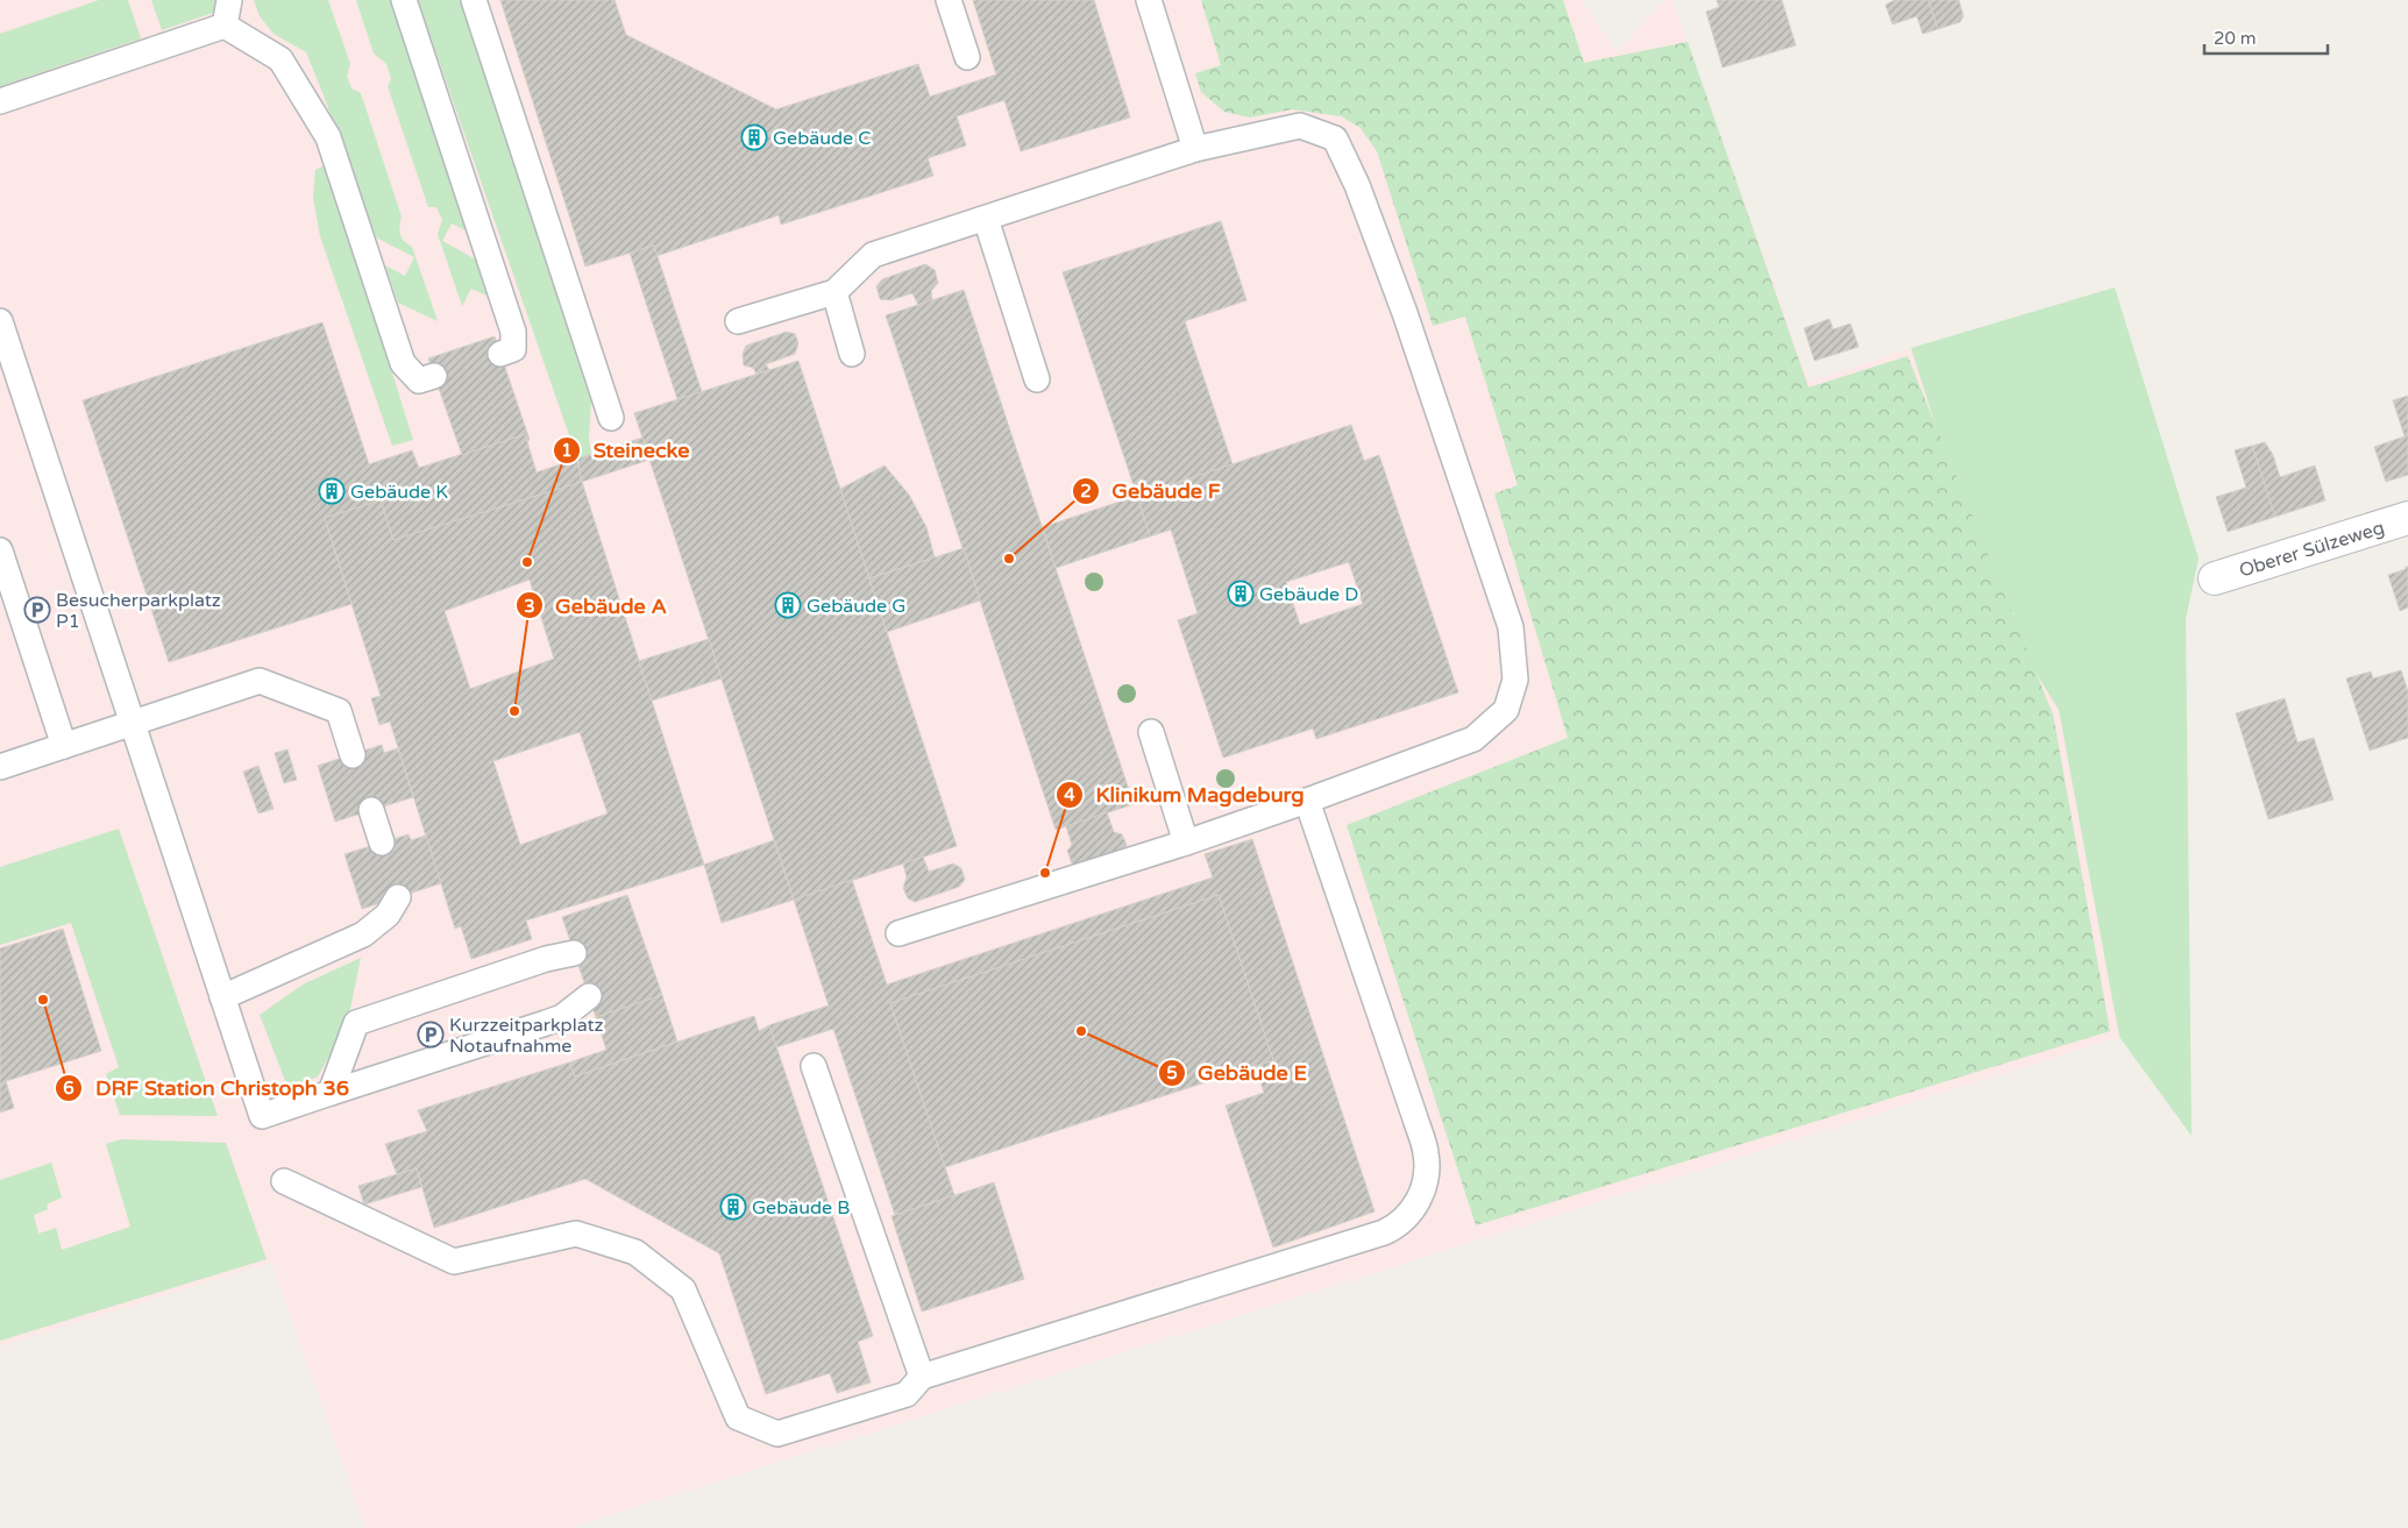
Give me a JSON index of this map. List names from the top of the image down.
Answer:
{
  "streets": {
    "street": ["Oberer Sülzeweg"]
  },
  "places": {
    "building": [
      "Gebäude C",
      "Gebäude K",
      "Gebäude D",
      "Gebäude G",
      "Gebäude B"
    ],
    "other": [
      "Gebäude F",
      "Steinecke",
      "Gebäude A",
      "Klinikum Magdeburg",
      "DRF Station Christoph 36",
      "Gebäude E"
    ],
    "parking": ["Besucherparkplatz P1", "Kurzzeitparkplatz Notaufnahme"]
  },
  "scale_bar": "20 m"
}
